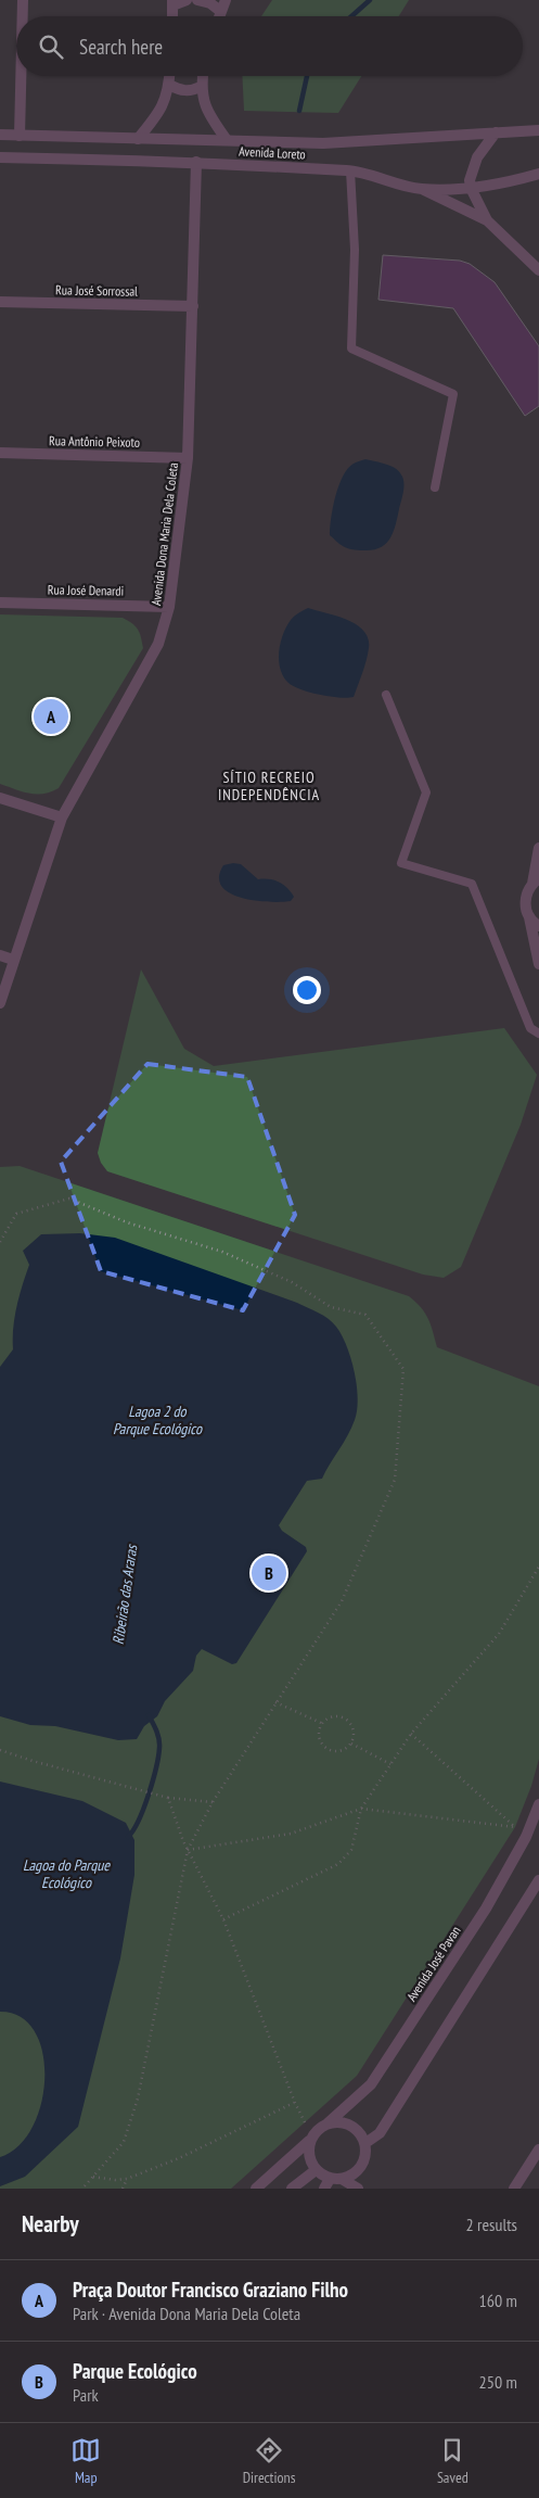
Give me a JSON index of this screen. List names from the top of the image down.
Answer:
{
  "streets": {
    "street": [
      "Avenida Loreto",
      "Rua José Sorrossal",
      "Rua Antônio Peixoto",
      "Avenida Dona Maria Dela Coleta",
      "Rua José Denardi",
      "Avenida José Pavan"
    ]
  },
  "crossings": [
    ["Avenida Loreto", "Avenida Dona Maria Dela Coleta"],
    ["Rua José Sorrossal", "Avenida Dona Maria Dela Coleta"],
    ["Rua Antônio Peixoto", "Avenida Dona Maria Dela Coleta"],
    ["Avenida Dona Maria Dela Coleta", "Rua José Denardi"]
  ],
  "districts": ["SÍTIO RECREIO INDEPENDÊNCIA"],
  "water": ["Lagoa 2 do Parque Ecológico", "Ribeirão das Araras", "Lagoa do Parque Ecológico"],
  "page": {
    "search": "Search here",
    "pins": ["A", "B"],
    "heading": ["Nearby", "2 results"],
    "list": [
      {
        "mark": "A",
        "name": "Praça Doutor Francisco Graziano Filho",
        "note": "Park · Avenida Dona Maria Dela Coleta",
        "value": "160 m"
      },
      {
        "mark": "B",
        "name": "Parque Ecológico",
        "note": "Park",
        "value": "250 m"
      }
    ],
    "nav": ["Map", "Directions", "Saved"]
  }
}
